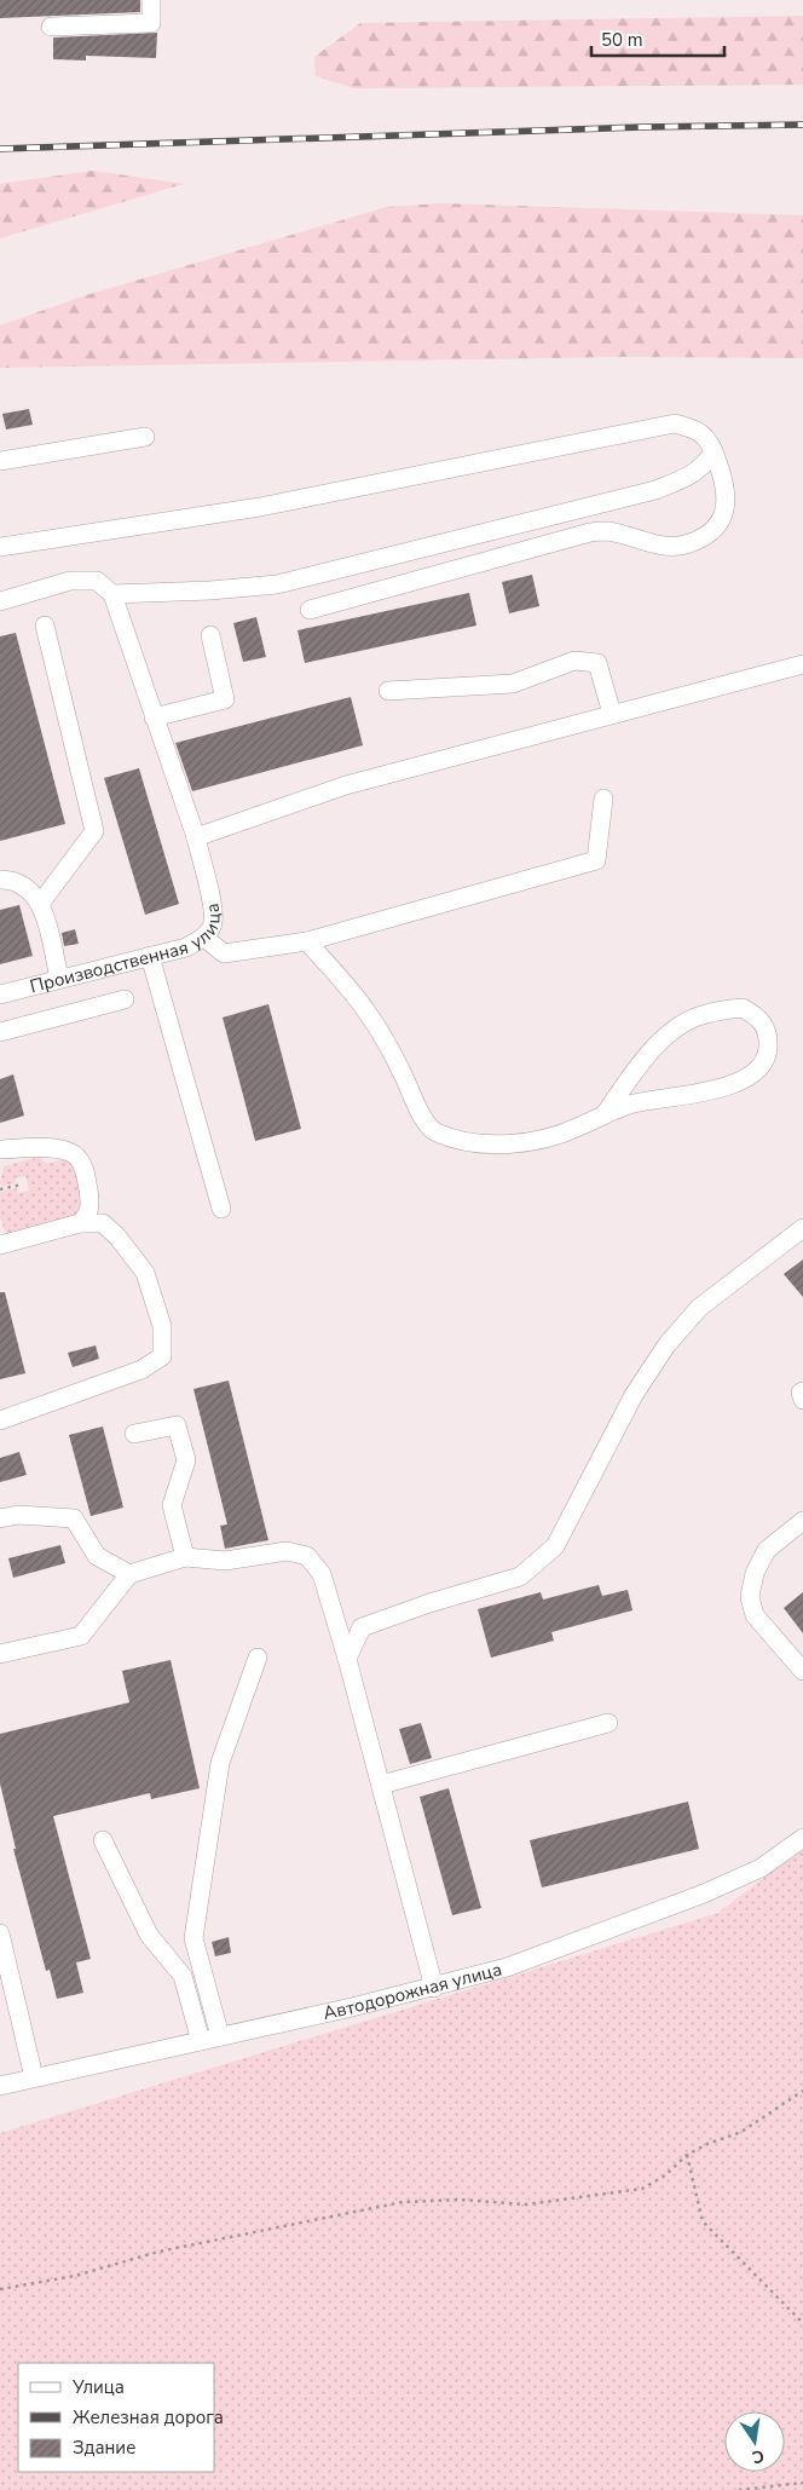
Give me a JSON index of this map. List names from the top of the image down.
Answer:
{
  "streets": {
    "street": ["Производственная улица", "Автодорожная улица"]
  },
  "legend": ["Улица", "Железная дорога", "Здание"],
  "scale_bar": "50 m",
  "north": "bottom"
}
